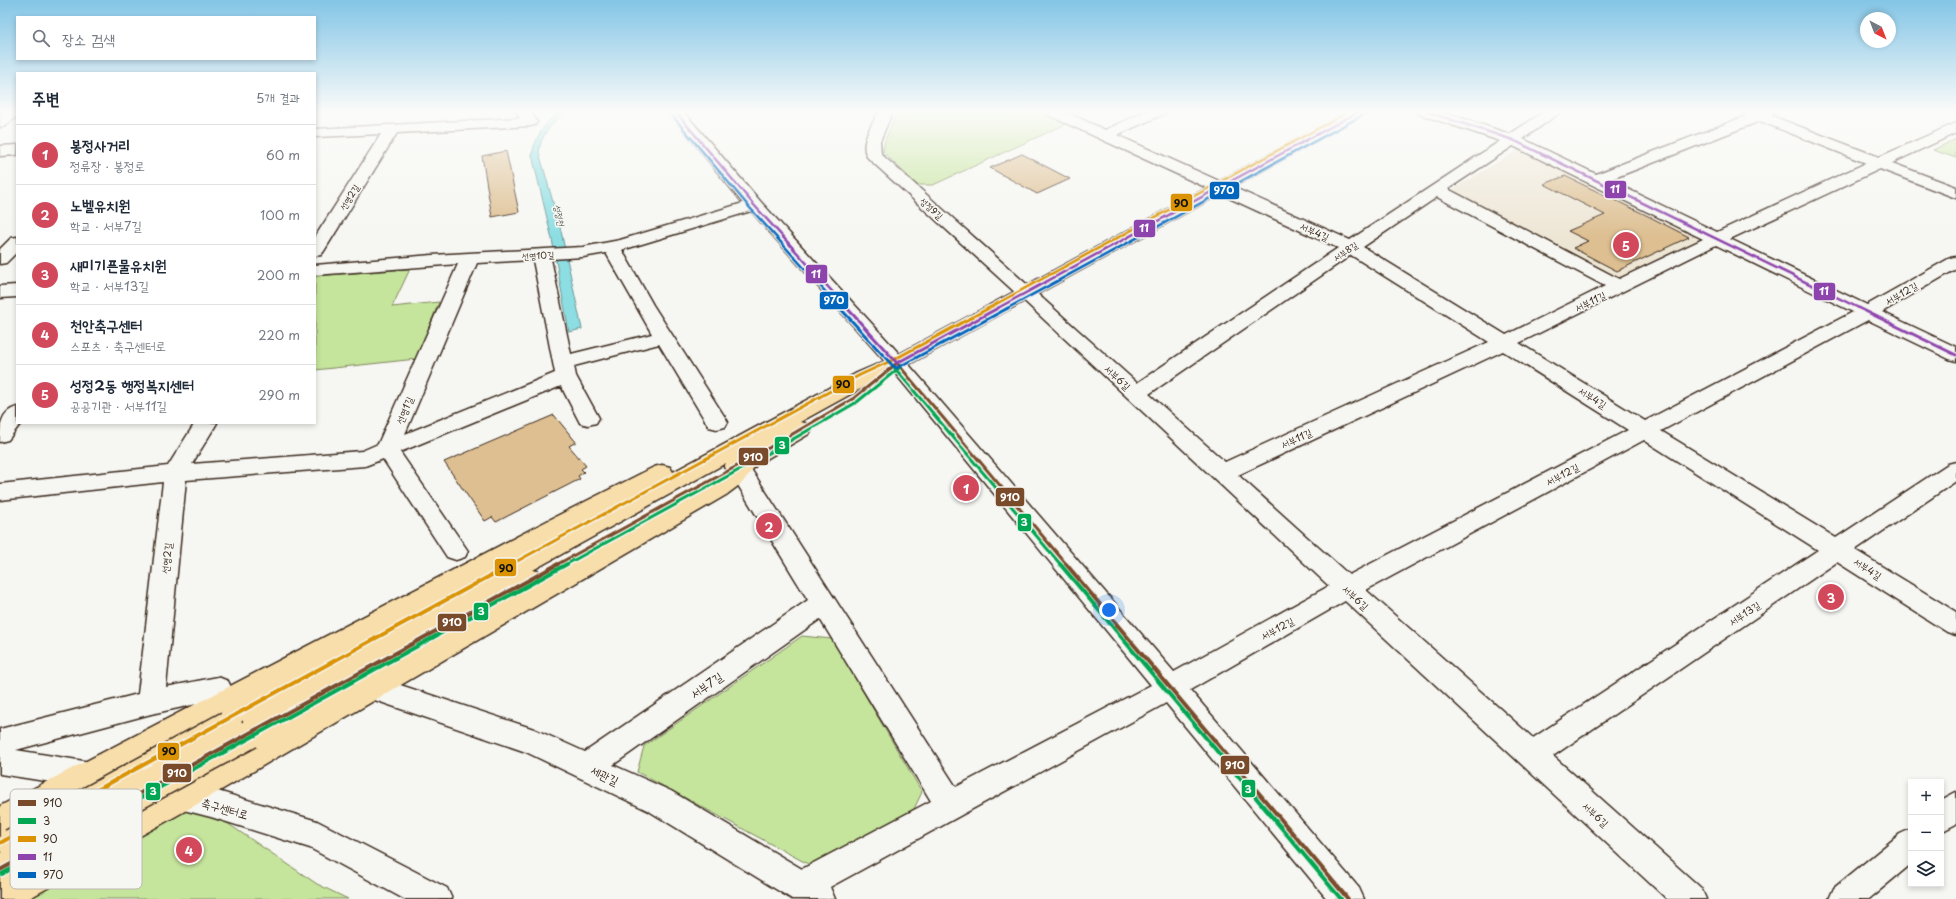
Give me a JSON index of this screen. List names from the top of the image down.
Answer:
{
  "streets": {
    "street": [
      "선영2길",
      "성정9길",
      "서부4길",
      "서부8길",
      "선영10길",
      "서부12길",
      "서부11길",
      "서부6길",
      "선영1길",
      "서부13길",
      "서부7길",
      "세관길",
      "축구센터로"
    ]
  },
  "crossings": [
    ["성정9길", "서부6길"],
    ["서부4길", "서부8길"],
    ["서부4길", "서부12길"],
    ["서부4길", "서부11길"],
    ["서부4길", "서부13길"],
    ["서부8길", "서부6길"],
    ["선영10길", "선영1길"],
    ["서부12길", "서부6길"],
    ["서부12길", "세관길"],
    ["서부11길", "서부6길"],
    ["서부6길", "서부13길"],
    ["서부7길", "세관길"]
  ],
  "water": ["성정천"],
  "lines": [
    "transit line 90",
    "transit line 11",
    "transit line 970",
    "transit line 910",
    "transit line 3"
  ],
  "legend": [
    "910",
    "3",
    "90",
    "11",
    "970"
  ],
  "north": "bottom right",
  "page": {
    "search": "장소 검색",
    "heading": ["주변", "5개 결과"],
    "list": [
      {
        "mark": "1",
        "name": "봉정사거리",
        "note": "정류장 · 봉정로",
        "value": "60 m"
      },
      {
        "mark": "2",
        "name": "노벨유치원",
        "note": "학교 · 서부7길",
        "value": "100 m"
      },
      {
        "mark": "3",
        "name": "새미기픈물유치원",
        "note": "학교 · 서부13길",
        "value": "200 m"
      },
      {
        "mark": "4",
        "name": "천안축구센터",
        "note": "스포츠 · 축구센터로",
        "value": "220 m"
      },
      {
        "mark": "5",
        "name": "성정2동 행정복지센터",
        "note": "공공기관 · 서부11길",
        "value": "290 m"
      }
    ],
    "pins": [
      "5",
      "1",
      "2",
      "3",
      "4"
    ],
    "map_buttons": ["+", "−"]
  }
}
